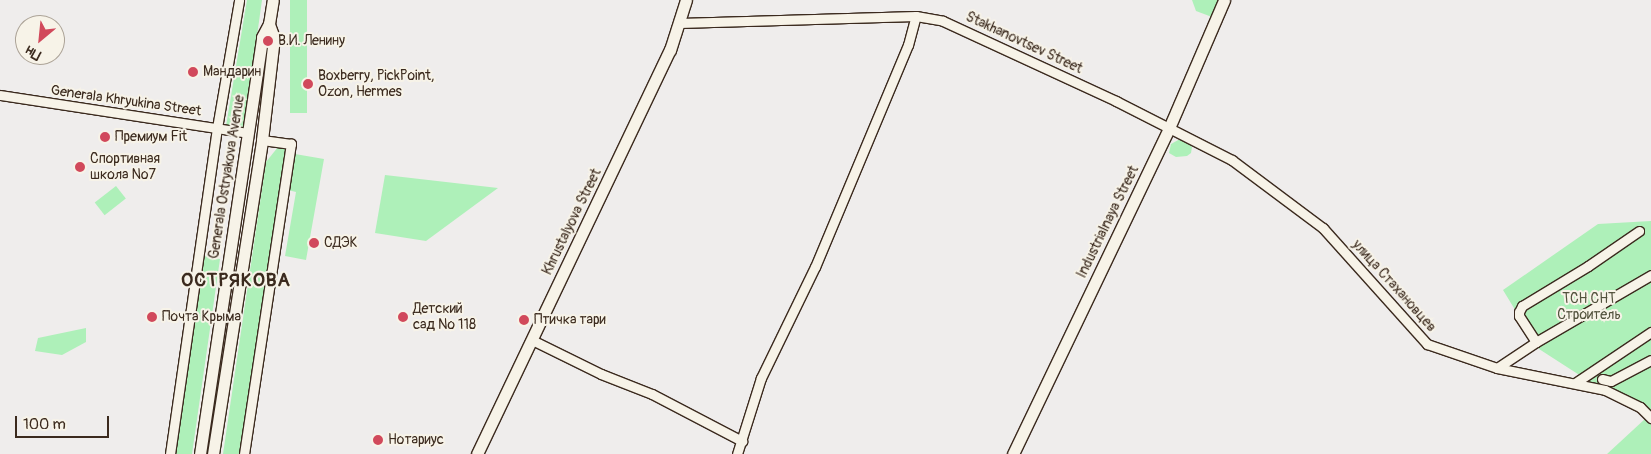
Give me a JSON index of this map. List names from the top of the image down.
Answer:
{
  "streets": {
    "main road": ["Generala Ostryakova Avenue", "Khrustalyova Street", "Industrialnaya Street"],
    "street": ["Stakhanovtsev Street", "Generala Khryukina Street", "улица Стахановцев"]
  },
  "crossings": [
    ["Stakhanovtsev Street", "Khrustalyova Street"],
    ["Stakhanovtsev Street", "Industrialnaya Street"],
    ["Stakhanovtsev Street", "улица Стахановцев"],
    ["Generala Khryukina Street", "Generala Ostryakova Avenue"],
    ["Industrialnaya Street", "улица Стахановцев"]
  ],
  "districts": ["ОСТРЯКОВА"],
  "parks": ["ТСН СНТ Строитель"],
  "places": [
    "В.И. Ленину",
    "Мандарин",
    "Boxberry, PickPoint, Ozon, Hermes",
    "Премиум Fit",
    "Спортивная школа №7",
    "СДЭК",
    "Почта Крыма",
    "Детский сад № 118",
    "Птичка тари",
    "Нотариус"
  ],
  "scale_bar": "100 m",
  "north": "bottom left"
}
